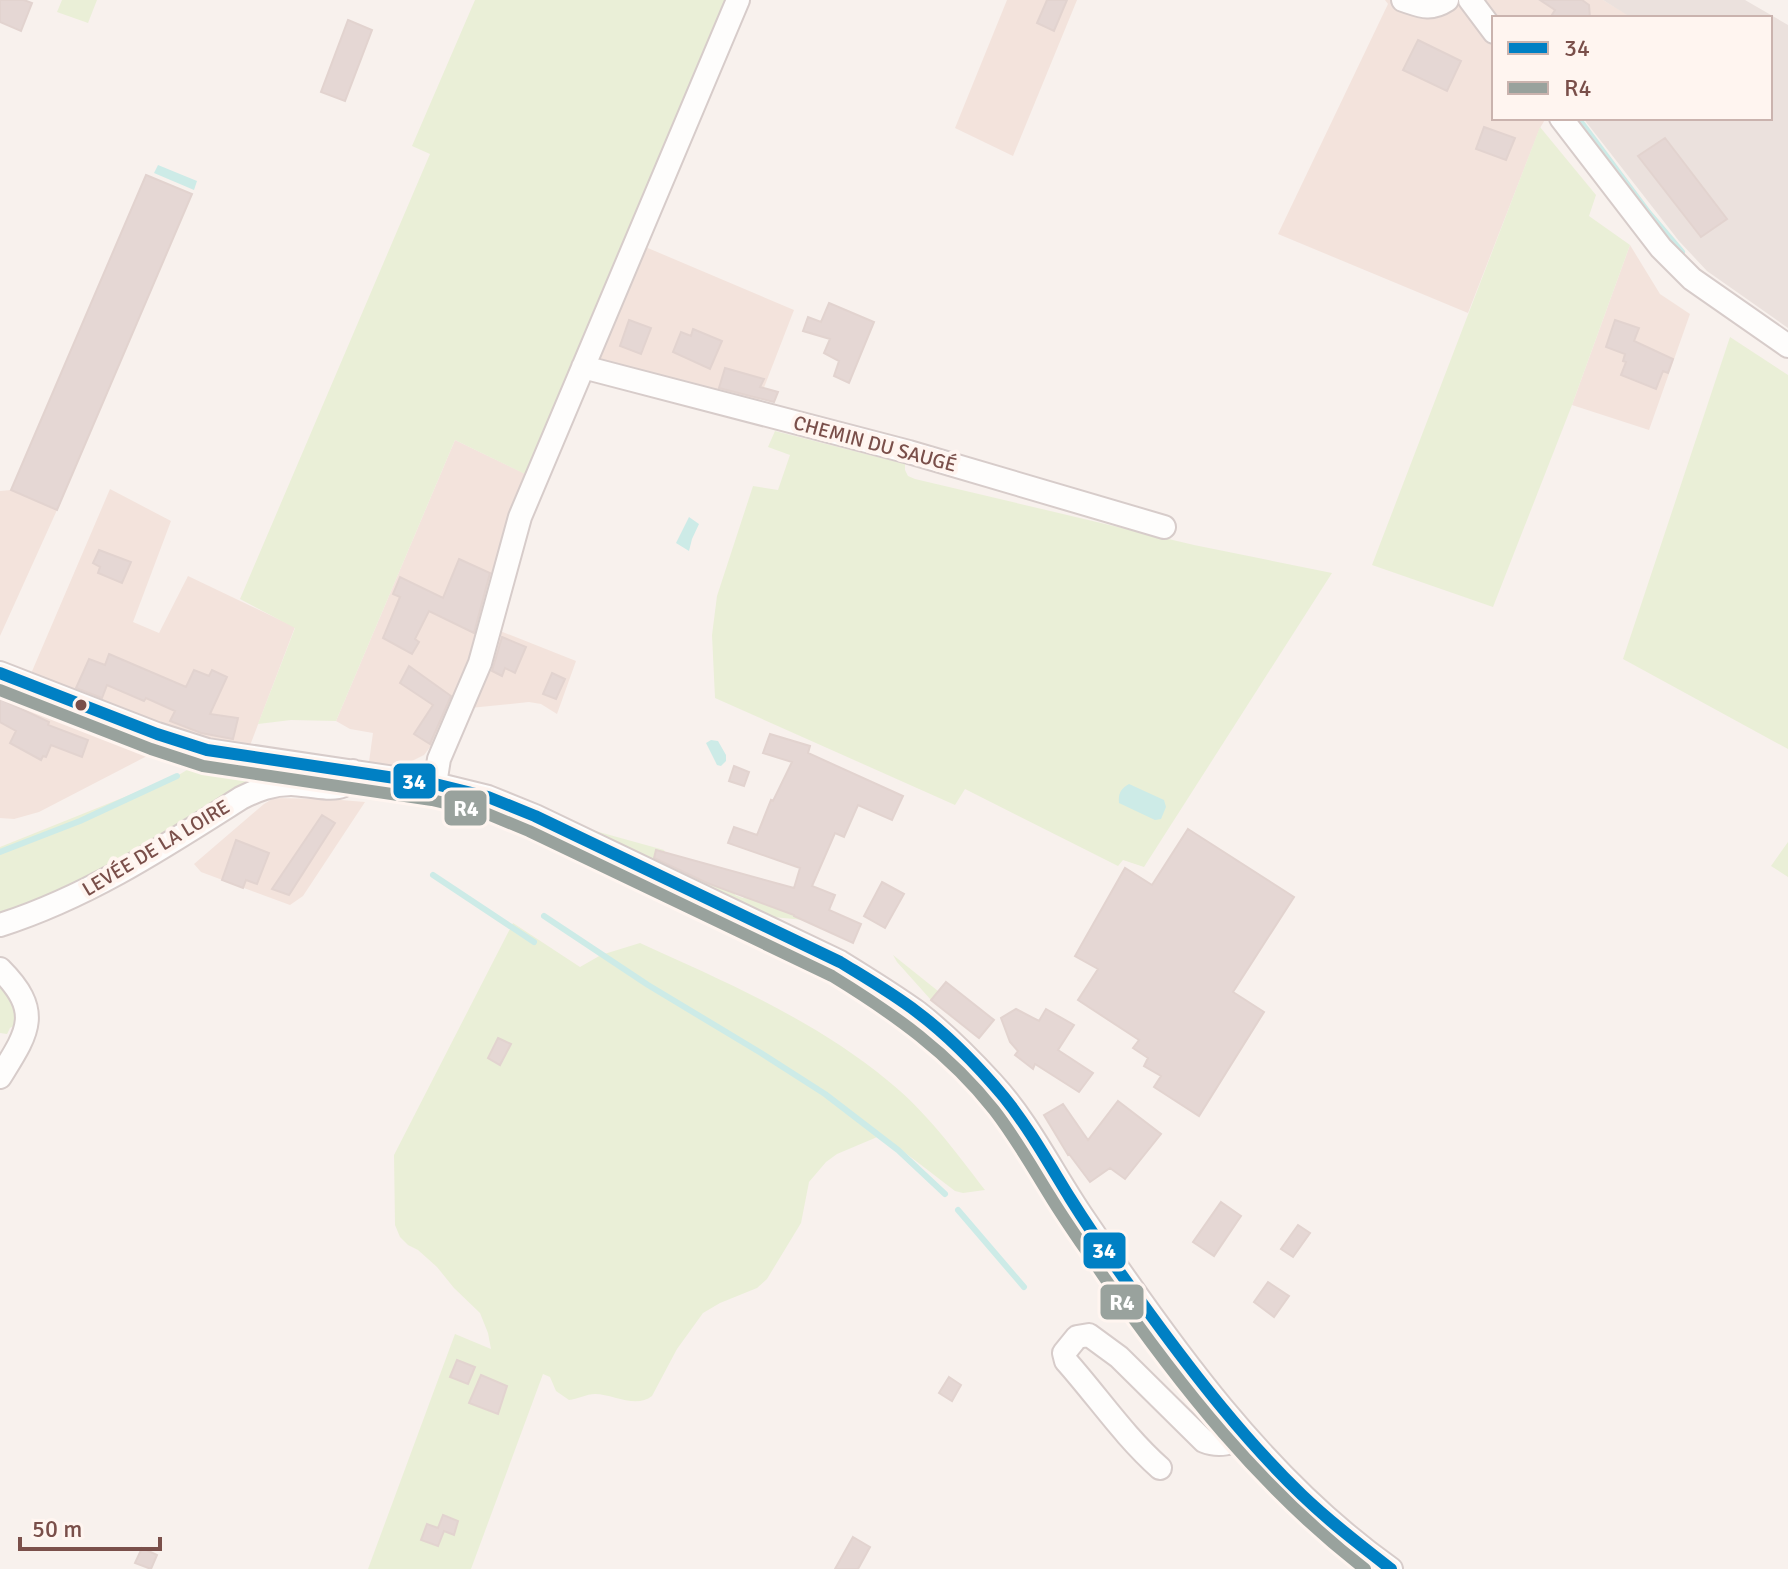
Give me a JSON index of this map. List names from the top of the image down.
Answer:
{
  "streets": {
    "street": ["CHEMIN DU SAUGÉ", "LEVÉE DE LA LOIRE"]
  },
  "lines": ["transit line 34", "transit line R4"],
  "legend": ["34", "R4"],
  "scale_bar": "50 m"
}
